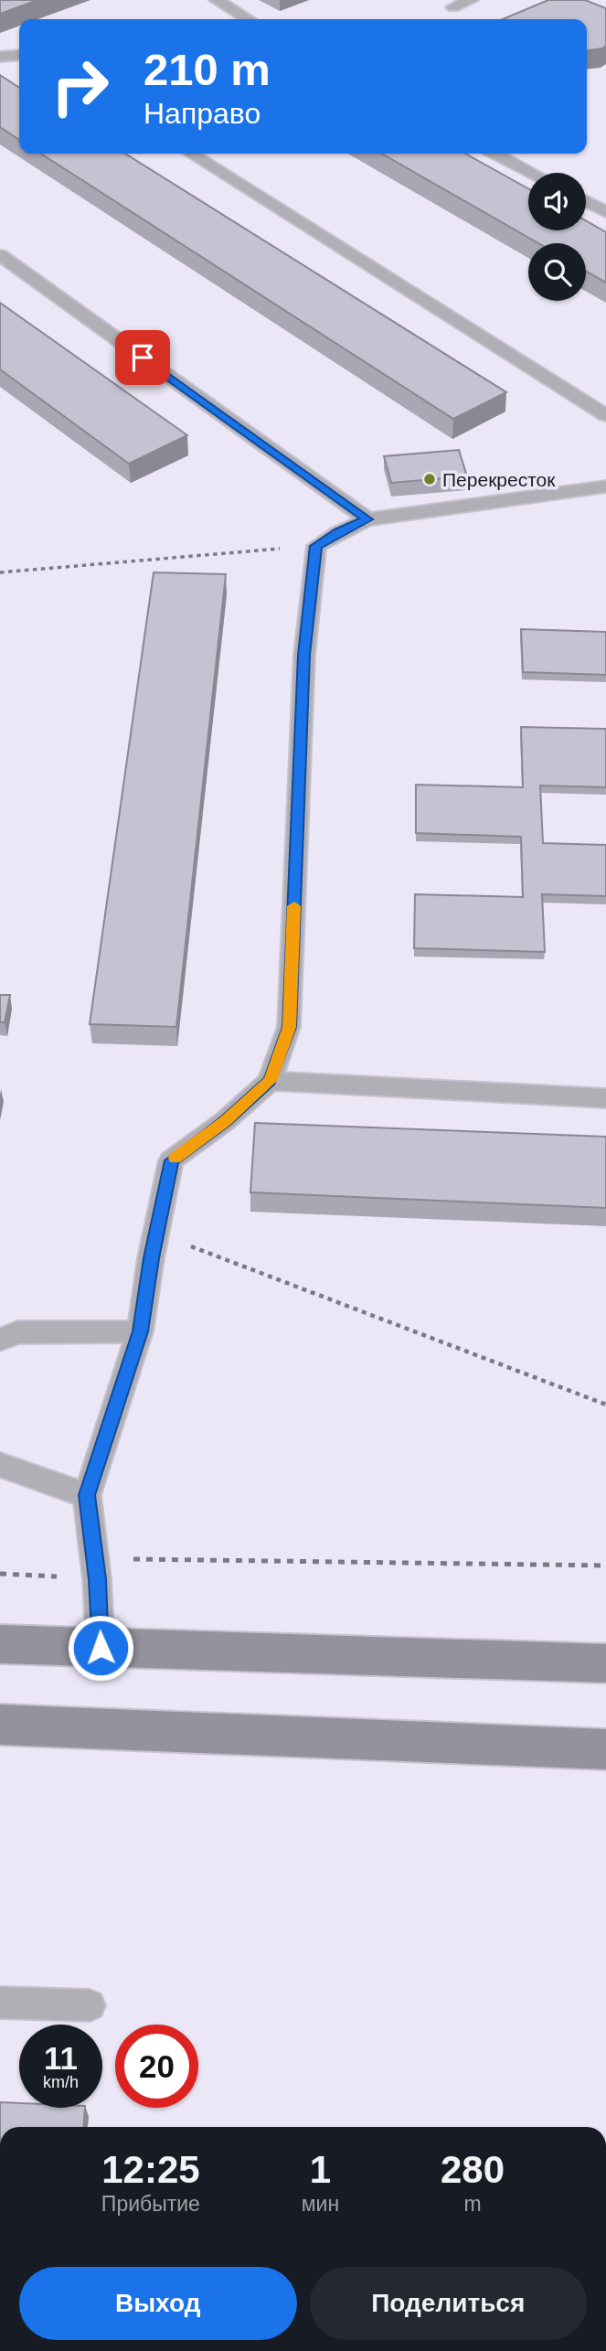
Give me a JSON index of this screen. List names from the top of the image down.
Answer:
{
  "places": ["Перекресток"],
  "page": {
    "turn": ["210 m", "Направо"],
    "speed": "11 km/h",
    "limit": "20",
    "eta": [
      "12:25",
      "Прибытие",
      "1",
      "мин",
      "280",
      "m"
    ],
    "buttons": ["Выход", "Поделиться"]
  }
}
